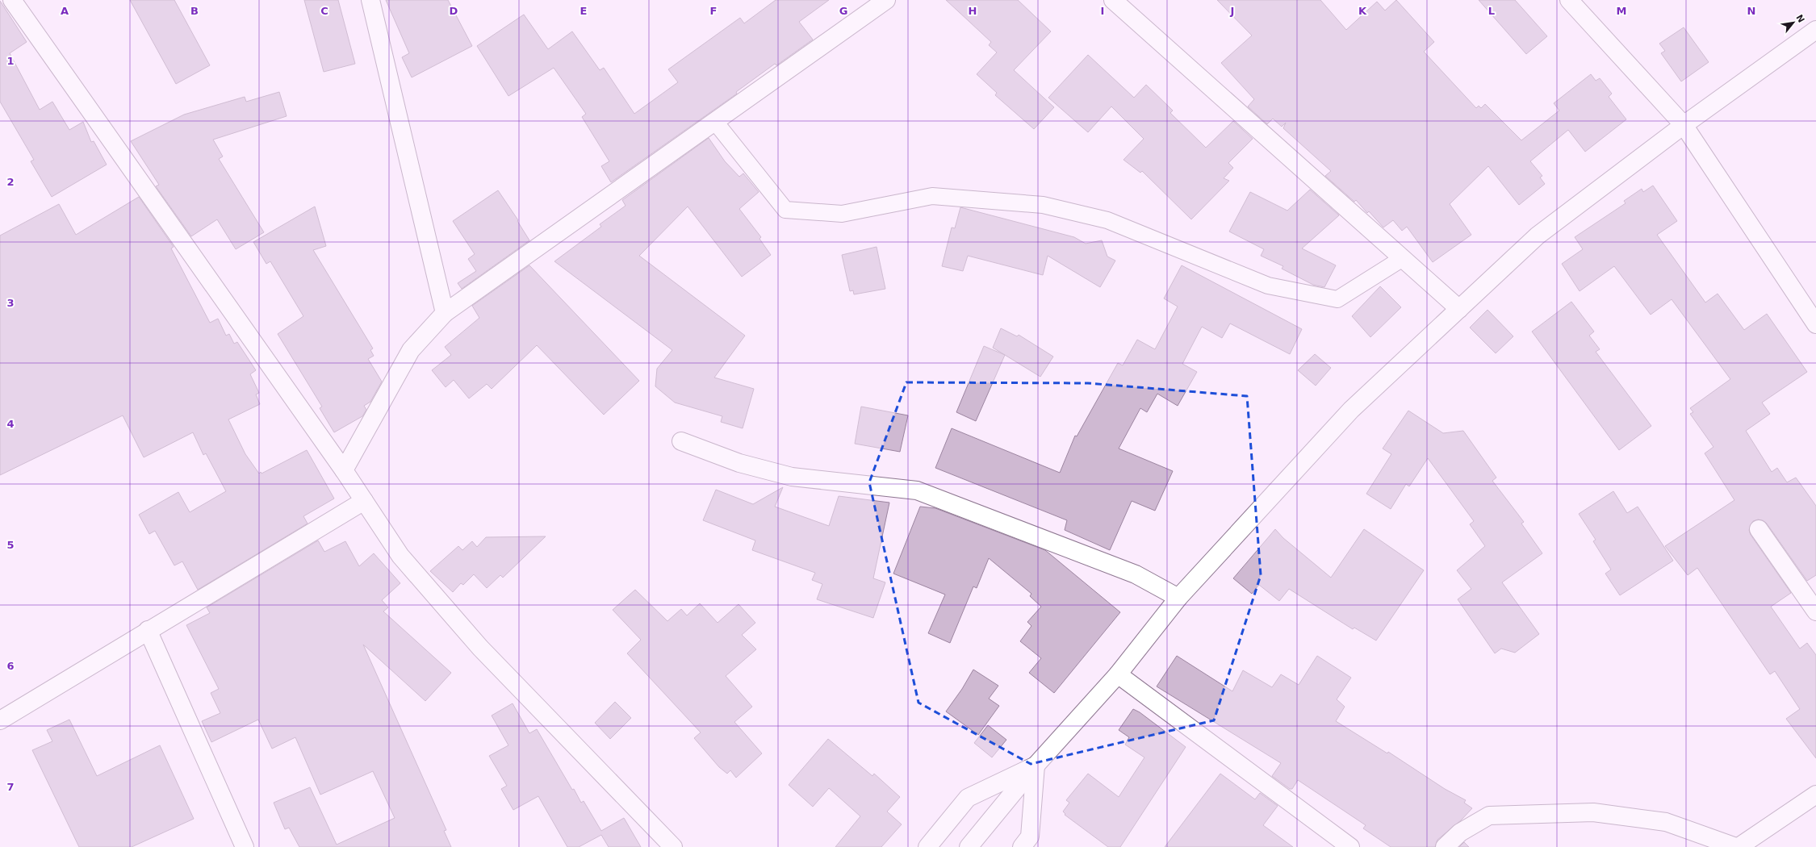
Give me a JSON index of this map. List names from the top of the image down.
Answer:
{
  "north": "top right",
  "grid": {
    "columns": [
      "A",
      "B",
      "C",
      "D",
      "E",
      "F",
      "G",
      "H",
      "I",
      "J",
      "K",
      "L",
      "M",
      "N"
    ],
    "rows": [
      "1",
      "2",
      "3",
      "4",
      "5",
      "6",
      "7"
    ]
  }
}
